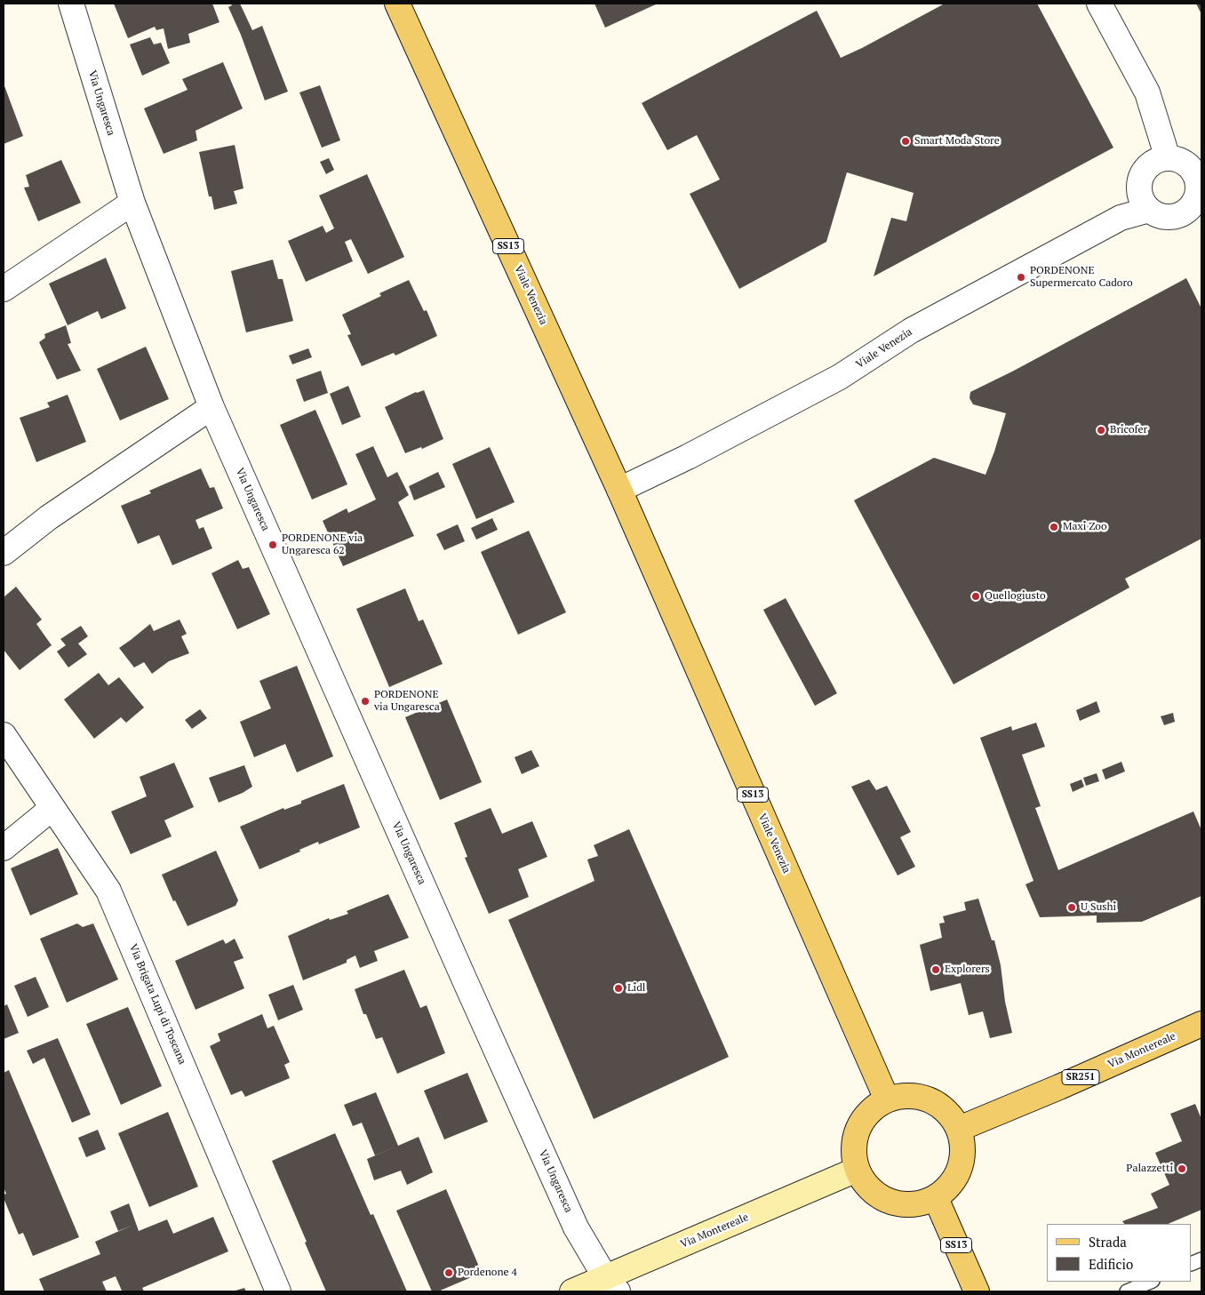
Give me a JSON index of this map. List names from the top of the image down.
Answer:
{
  "streets": {
    "main road": [
      "SS13",
      "Viale Venezia",
      "Via Montereale",
      "SR251"
    ],
    "street": ["Via Ungaresca", "Via Brigata Lupi di Toscana"]
  },
  "crossings": [
    ["Via Ungaresca", "Via Montereale"],
    ["SS13", "Viale Venezia"],
    ["SS13", "Via Montereale"],
    ["Viale Venezia", "Via Montereale"]
  ],
  "places": [
    "Smart Moda Store",
    "PORDENONE Supermercato Cadoro",
    "Bricofer",
    "Maxi Zoo",
    "PORDENONE via Ungaresca 62",
    "Quellogiusto",
    "PORDENONE via Ungaresca",
    "U Sushi",
    "Explorers",
    "Lidl",
    "Palazzetti",
    "Pordenone 4"
  ],
  "legend": ["Strada", "Edificio"]
}
